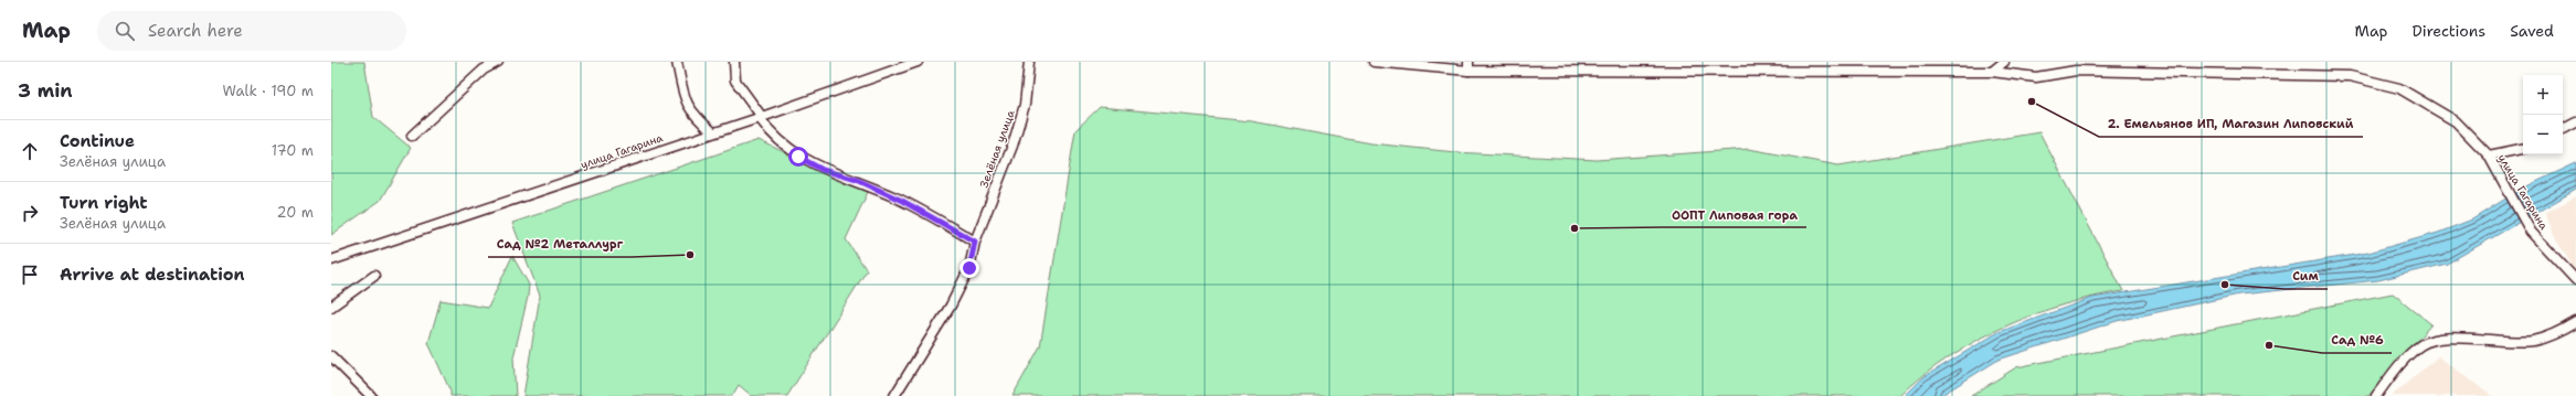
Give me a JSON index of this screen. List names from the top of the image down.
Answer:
{
  "streets": {
    "street": ["Зелёная улица", "улица Гагарина"]
  },
  "places": [
    "2. Емельянов ИП, Магазин Липовский",
    "ООПТ Липовая гора",
    "Сад №2 Металлург",
    "Сим",
    "Сад №6"
  ],
  "page": {
    "header": "Map",
    "search": "Search here",
    "nav": ["Map", "Directions", "Saved"],
    "heading": ["3 min", "Walk · 190 m"],
    "map_buttons": ["+", "−"],
    "list": [
      ["Continue", "Зелёная улица", "170 m"],
      ["Turn right", "Зелёная улица", "20 m"],
      "Arrive at destination"
    ]
  }
}
